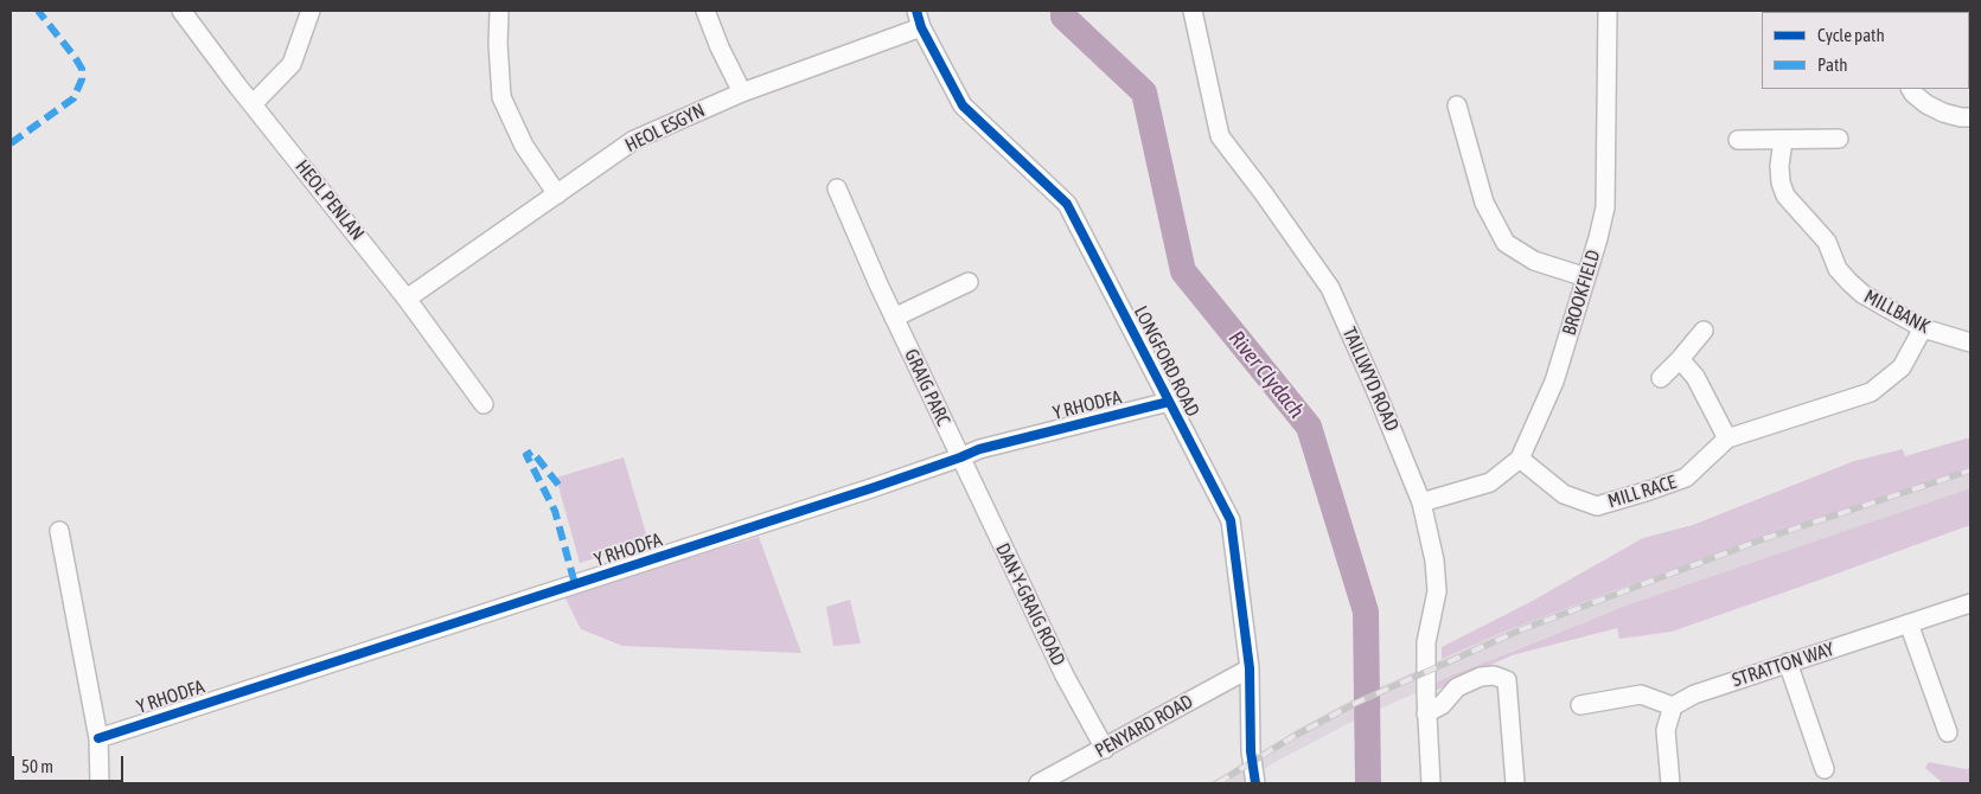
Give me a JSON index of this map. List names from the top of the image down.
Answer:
{
  "streets": {
    "street": [
      "HEOL ESGYN",
      "HEOL PENLAN",
      "BROOKFIELD",
      "MILLBANK",
      "LONGFORD ROAD",
      "TAILLWYD ROAD",
      "GRAIG PARC",
      "Y RHODFA",
      "MILL RACE",
      "DAN-Y-GRAIG ROAD",
      "STRATTON WAY",
      "PENYARD ROAD"
    ]
  },
  "crossings": [
    ["HEOL ESGYN", "HEOL PENLAN"],
    ["HEOL ESGYN", "LONGFORD ROAD"],
    ["BROOKFIELD", "TAILLWYD ROAD"],
    ["BROOKFIELD", "MILL RACE"],
    ["MILLBANK", "MILL RACE"],
    ["LONGFORD ROAD", "Y RHODFA"],
    ["LONGFORD ROAD", "PENYARD ROAD"],
    ["GRAIG PARC", "Y RHODFA"],
    ["GRAIG PARC", "DAN-Y-GRAIG ROAD"],
    ["Y RHODFA", "DAN-Y-GRAIG ROAD"],
    ["DAN-Y-GRAIG ROAD", "PENYARD ROAD"]
  ],
  "water": ["River Clydach"],
  "legend": ["Cycle path", "Path"],
  "scale_bar": "50 m"
}
